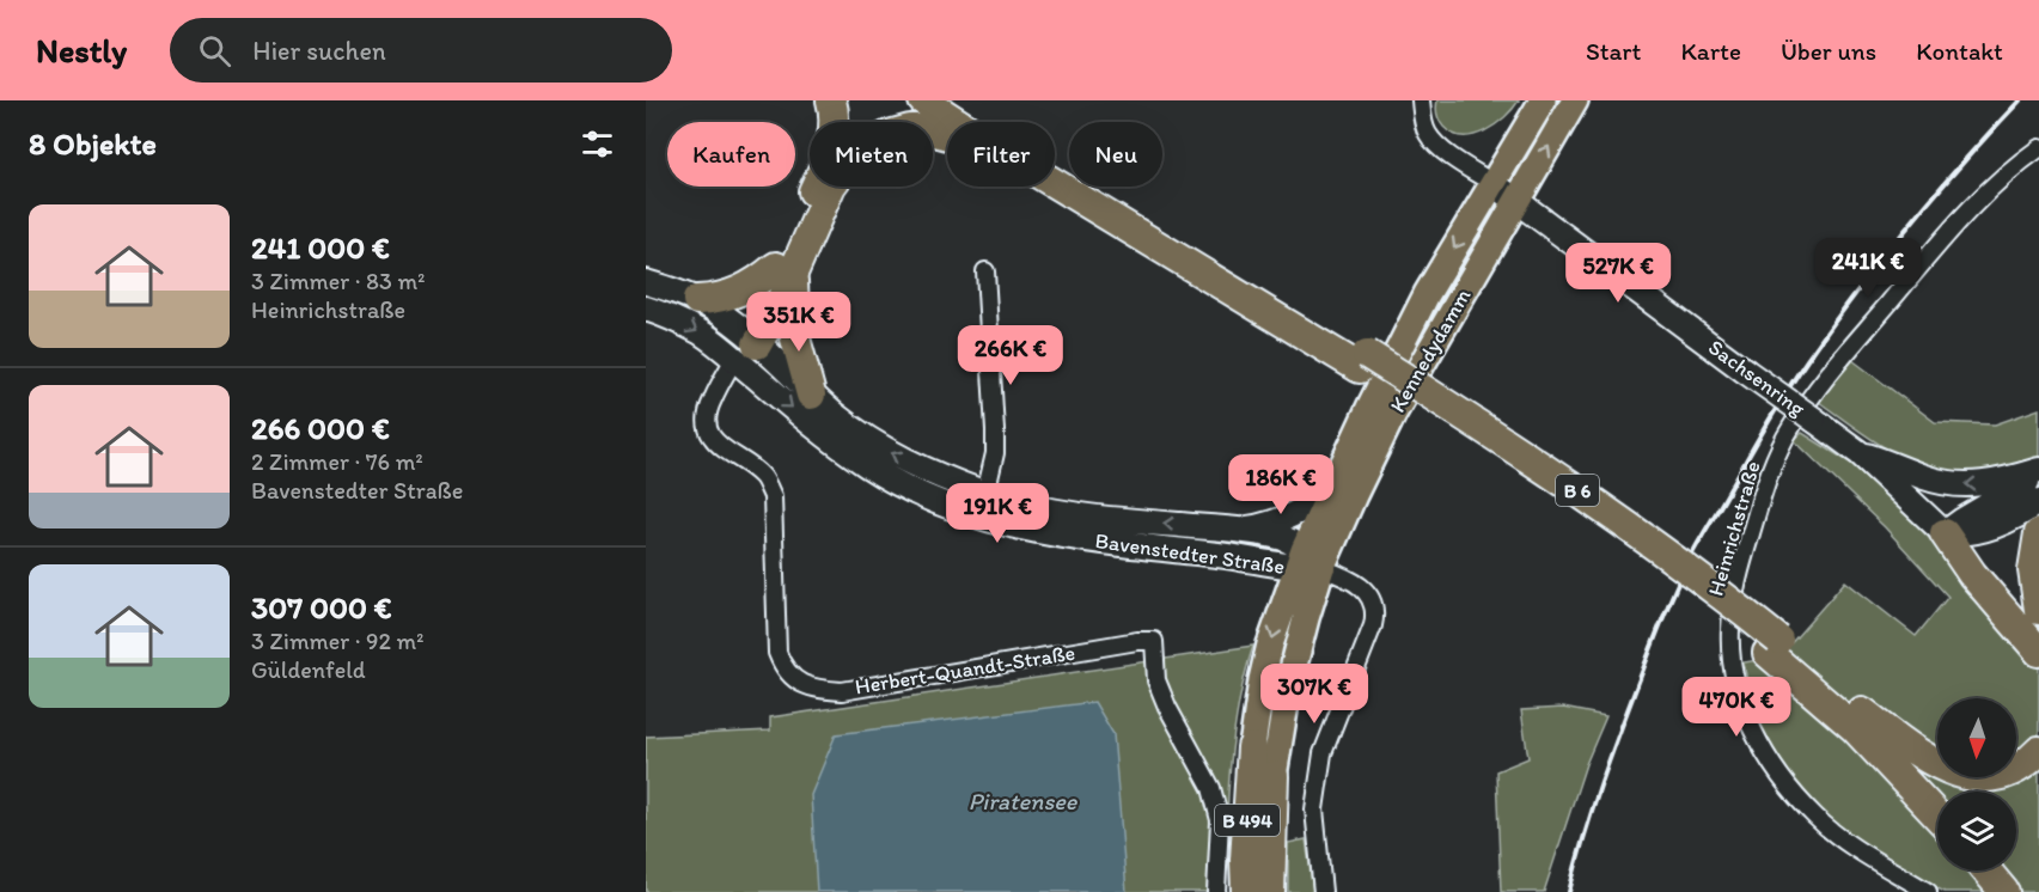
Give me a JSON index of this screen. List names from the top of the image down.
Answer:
{
  "streets": {
    "highway": ["B 6", "B 494"],
    "main road": ["Kennedydamm"],
    "street": [
      "Sachsenring",
      "Heinrichstraße",
      "Bavenstedter Straße",
      "Herbert-Quandt-Straße"
    ]
  },
  "crossings": [
    ["Kennedydamm", "Sachsenring"],
    ["Kennedydamm", "Bavenstedter Straße"],
    ["Kennedydamm", "B 494"],
    ["Bavenstedter Straße", "Herbert-Quandt-Straße"],
    ["Bavenstedter Straße", "B 494"]
  ],
  "water": ["Piratensee"],
  "north": "bottom",
  "page": {
    "header": "Nestly",
    "search": "Hier suchen",
    "nav": [
      "Start",
      "Karte",
      "Über uns",
      "Kontakt"
    ],
    "heading": "8 Objekte",
    "chip": [
      "Kaufen",
      "Mieten",
      "Filter",
      "Neu"
    ],
    "list": [
      {
        "name": "241 000 €",
        "note": "3 Zimmer · 83 m² · Heinrichstraße"
      },
      {
        "name": "266 000 €",
        "note": "2 Zimmer · 76 m² · Bavenstedter Straße"
      },
      {
        "name": "307 000 €",
        "note": "3 Zimmer · 92 m² · Güldenfeld"
      }
    ],
    "price": [
      "241K €",
      "527K €",
      "351K €",
      "266K €",
      "186K €",
      "191K €",
      "307K €",
      "470K €"
    ]
  }
}
